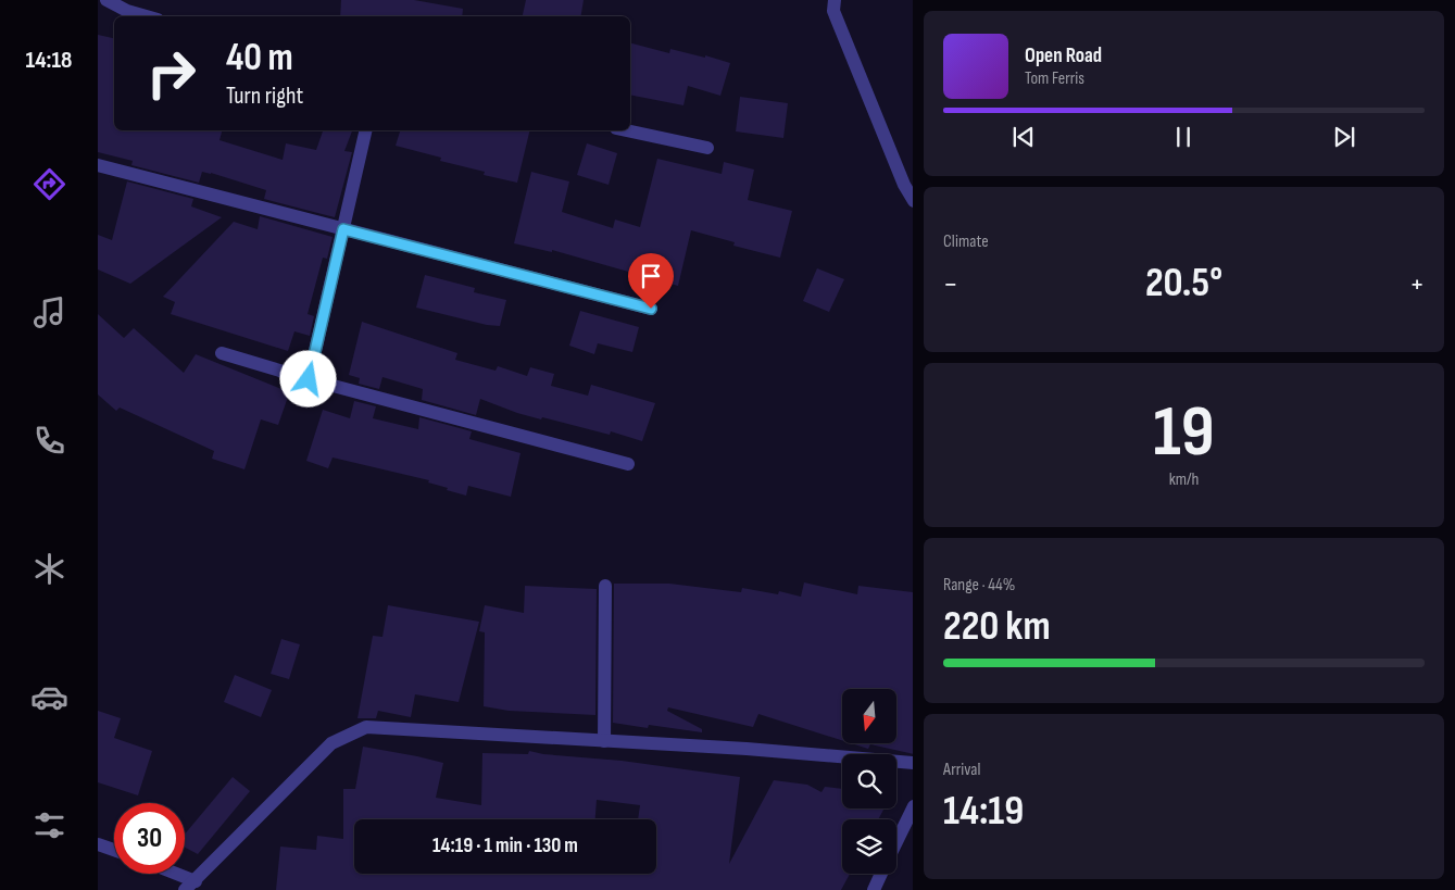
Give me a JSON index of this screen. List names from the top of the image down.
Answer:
{
  "north": "bottom",
  "page": {
    "tabs": "14:18",
    "turn": ["40 m", "Turn right"],
    "song": ["Open Road", "Tom Ferris"],
    "tile": [
      "Climate",
      ["19", "km/h"],
      ["Range · 44%", "220 km"],
      ["Arrival", "14:19"]
    ],
    "heat": ["−", "20.5°", "+"],
    "limit": "30",
    "trip": "14:19 · 1 min · 130 m"
  }
}
